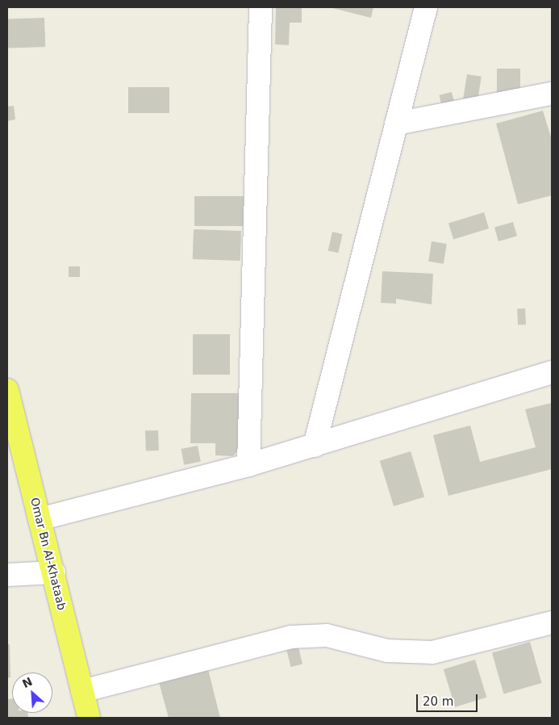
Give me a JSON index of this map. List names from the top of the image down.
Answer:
{
  "streets": {
    "main road": ["Omar Bn Al-Khataab"]
  },
  "scale_bar": "20 m",
  "north": "top left"
}
